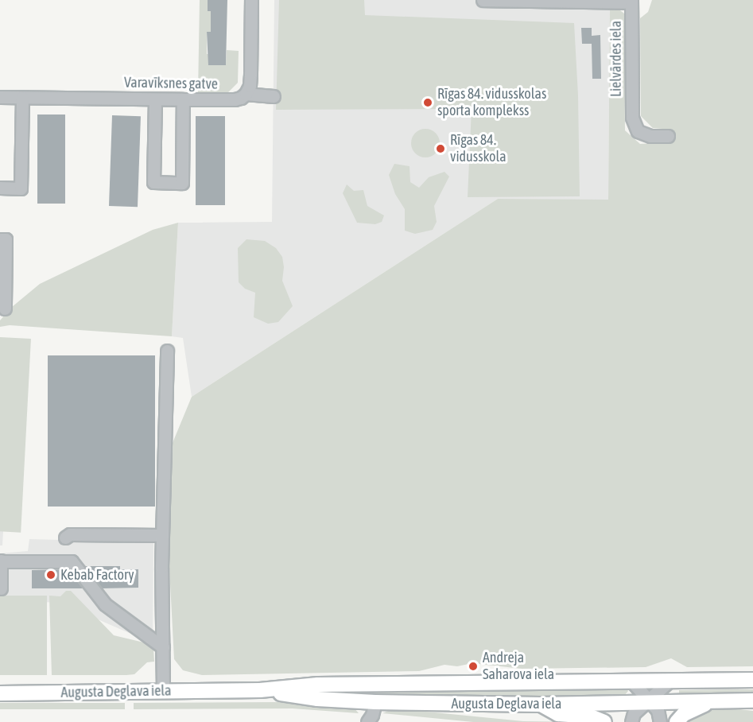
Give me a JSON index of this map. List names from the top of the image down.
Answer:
{
  "streets": {
    "main road": ["Augusta Deglava iela"],
    "street": ["Lielvārdes iela", "Varavīksnes gatve"]
  },
  "places": [
    "Rīgas 84. vidusskolas sporta komplekss",
    "Rīgas 84. vidusskola",
    "Kebab Factory",
    "Andreja Saharova iela"
  ]
}
